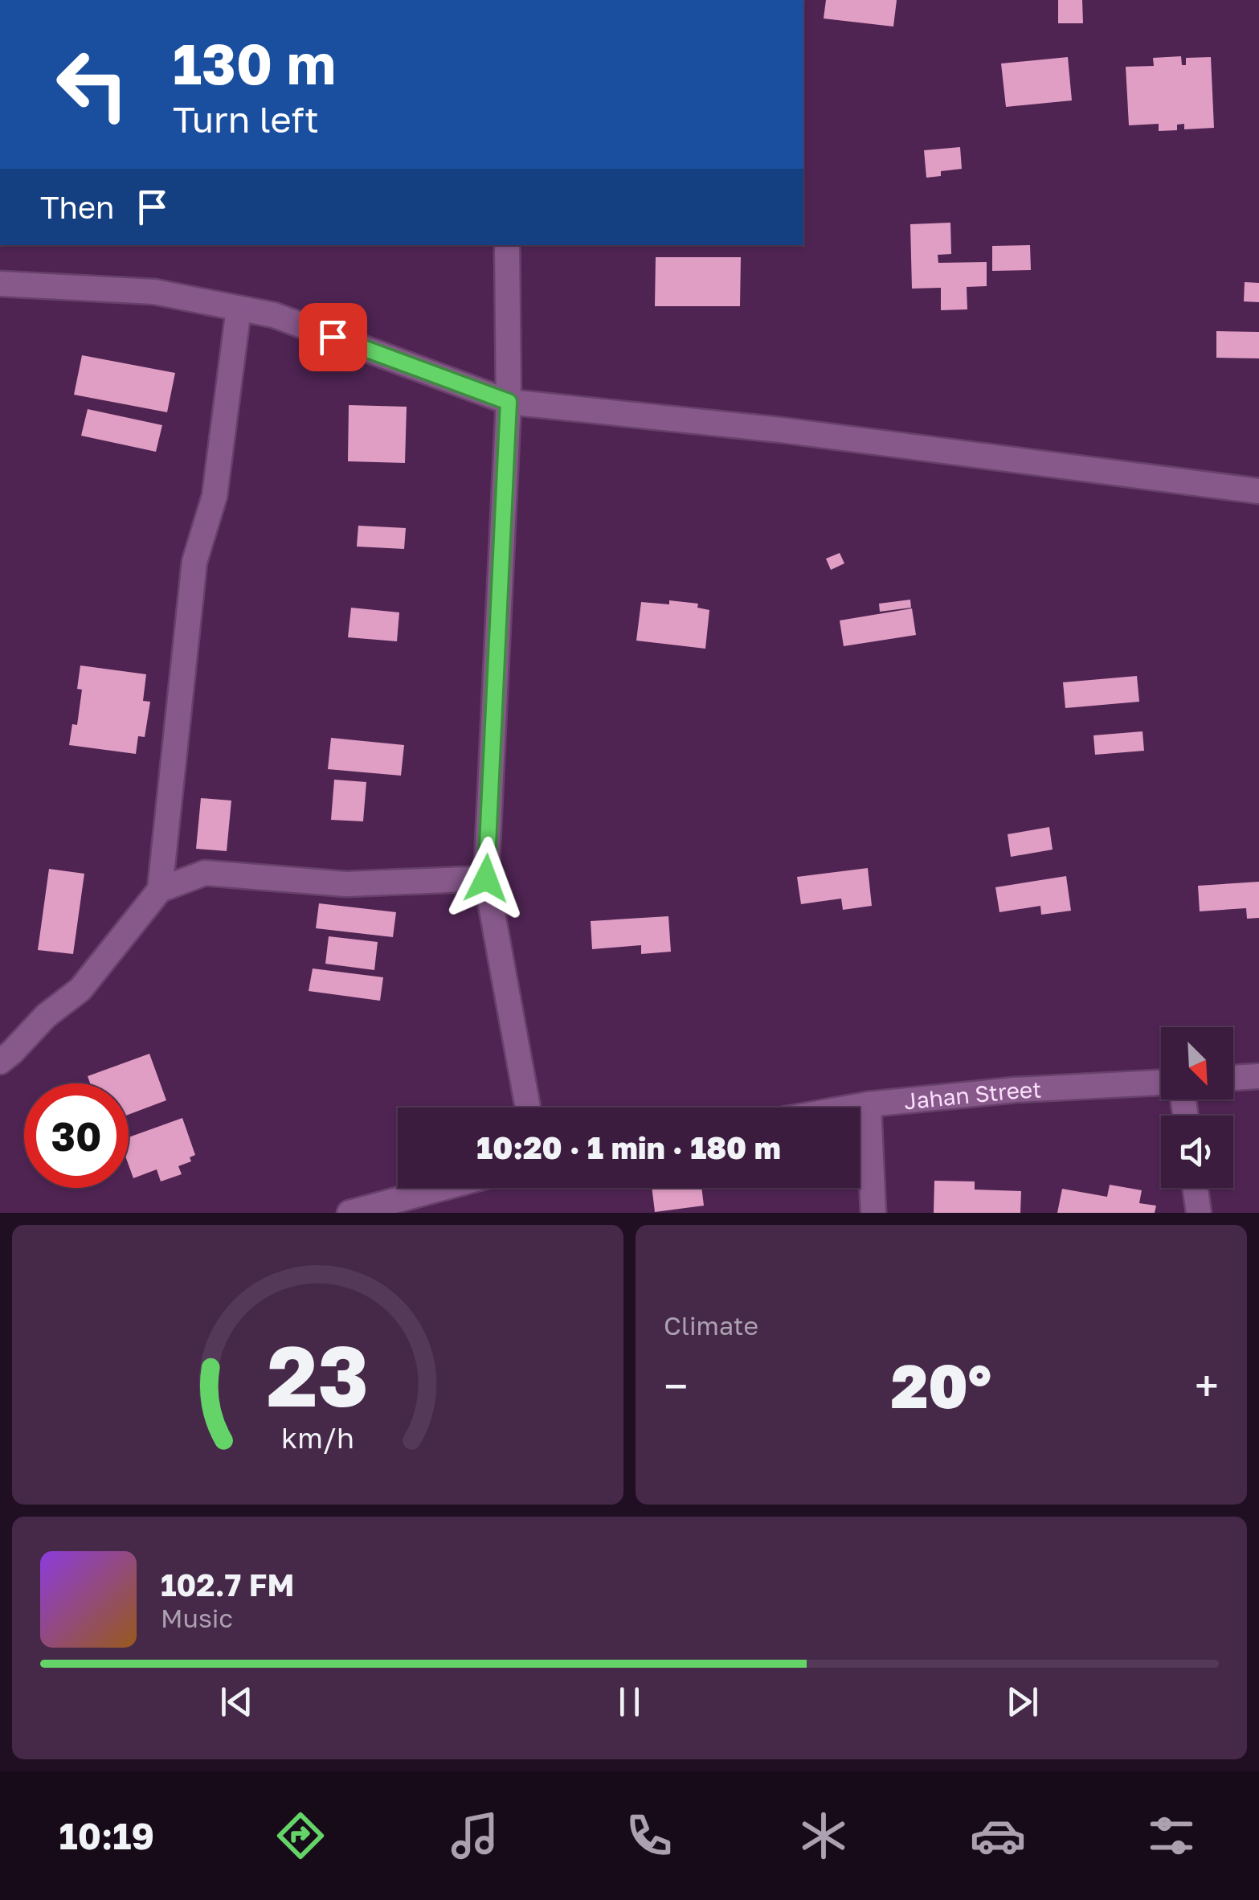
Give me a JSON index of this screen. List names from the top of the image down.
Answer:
{
  "streets": {
    "street": ["Jahan Street"]
  },
  "north": "bottom right",
  "page": {
    "turn": ["130 m", "Turn left"],
    "then": "Then",
    "limit": "30",
    "trip": "10:20 · 1 min · 180 m",
    "tile": "Climate",
    "heat": ["−", "20°", "+"],
    "song": ["102.7 FM", "Music"],
    "tabs": "10:19",
    "gauge": ["23", "km/h"]
  }
}
